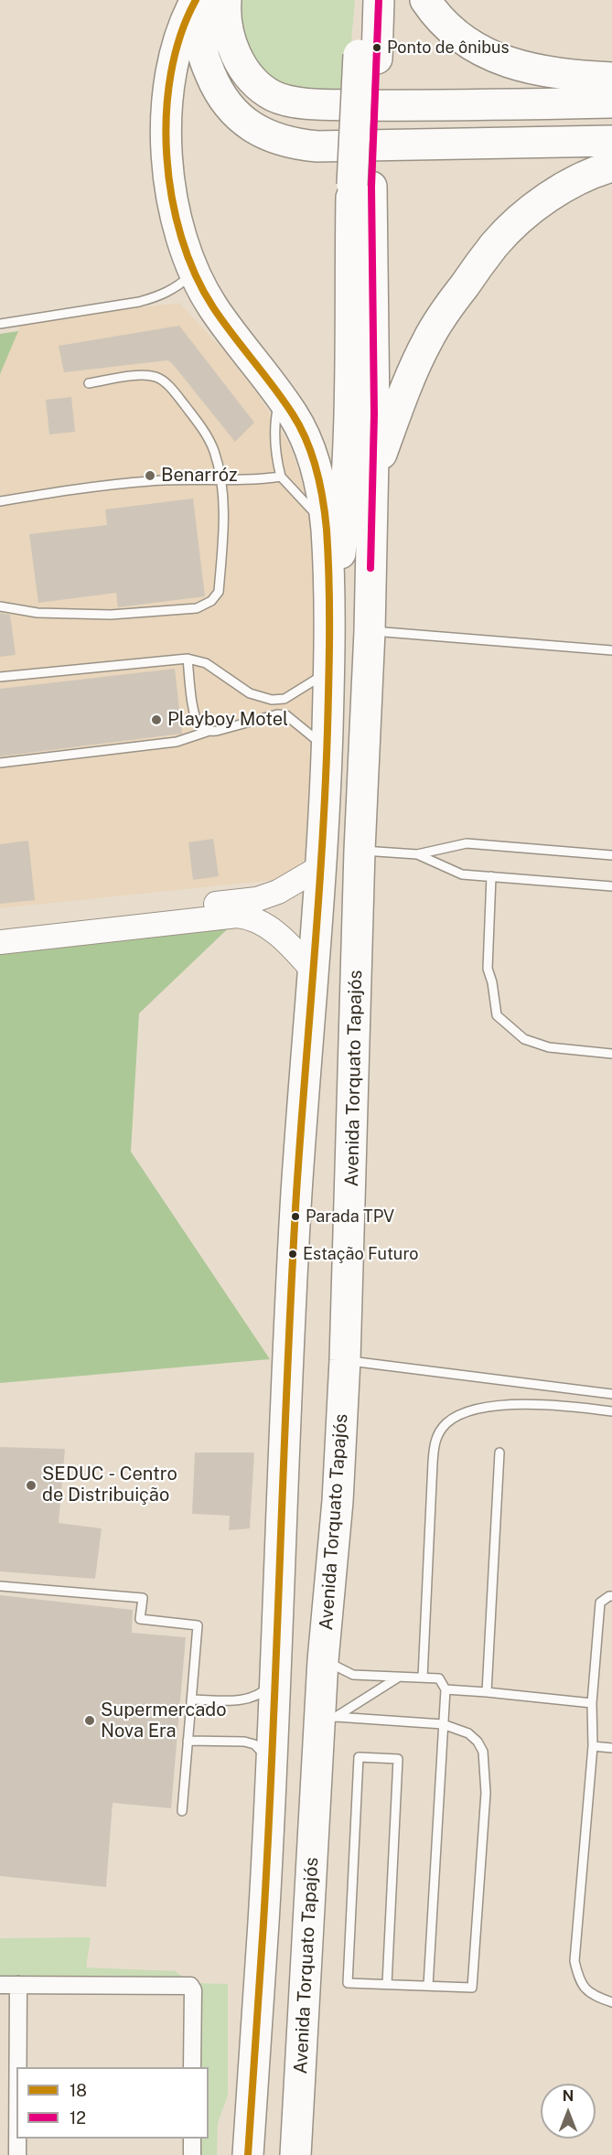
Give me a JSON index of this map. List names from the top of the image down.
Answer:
{
  "streets": {
    "highway": ["Avenida Torquato Tapajós"]
  },
  "places": [
    "Ponto de ônibus",
    "Benarróz",
    "Playboy Motel",
    "Parada TPV",
    "Estação Futuro",
    "SEDUC - Centro de Distribuição",
    "Supermercado Nova Era"
  ],
  "lines": ["transit line 18", "transit line 12"],
  "legend": ["18", "12"],
  "north": "top"
}
